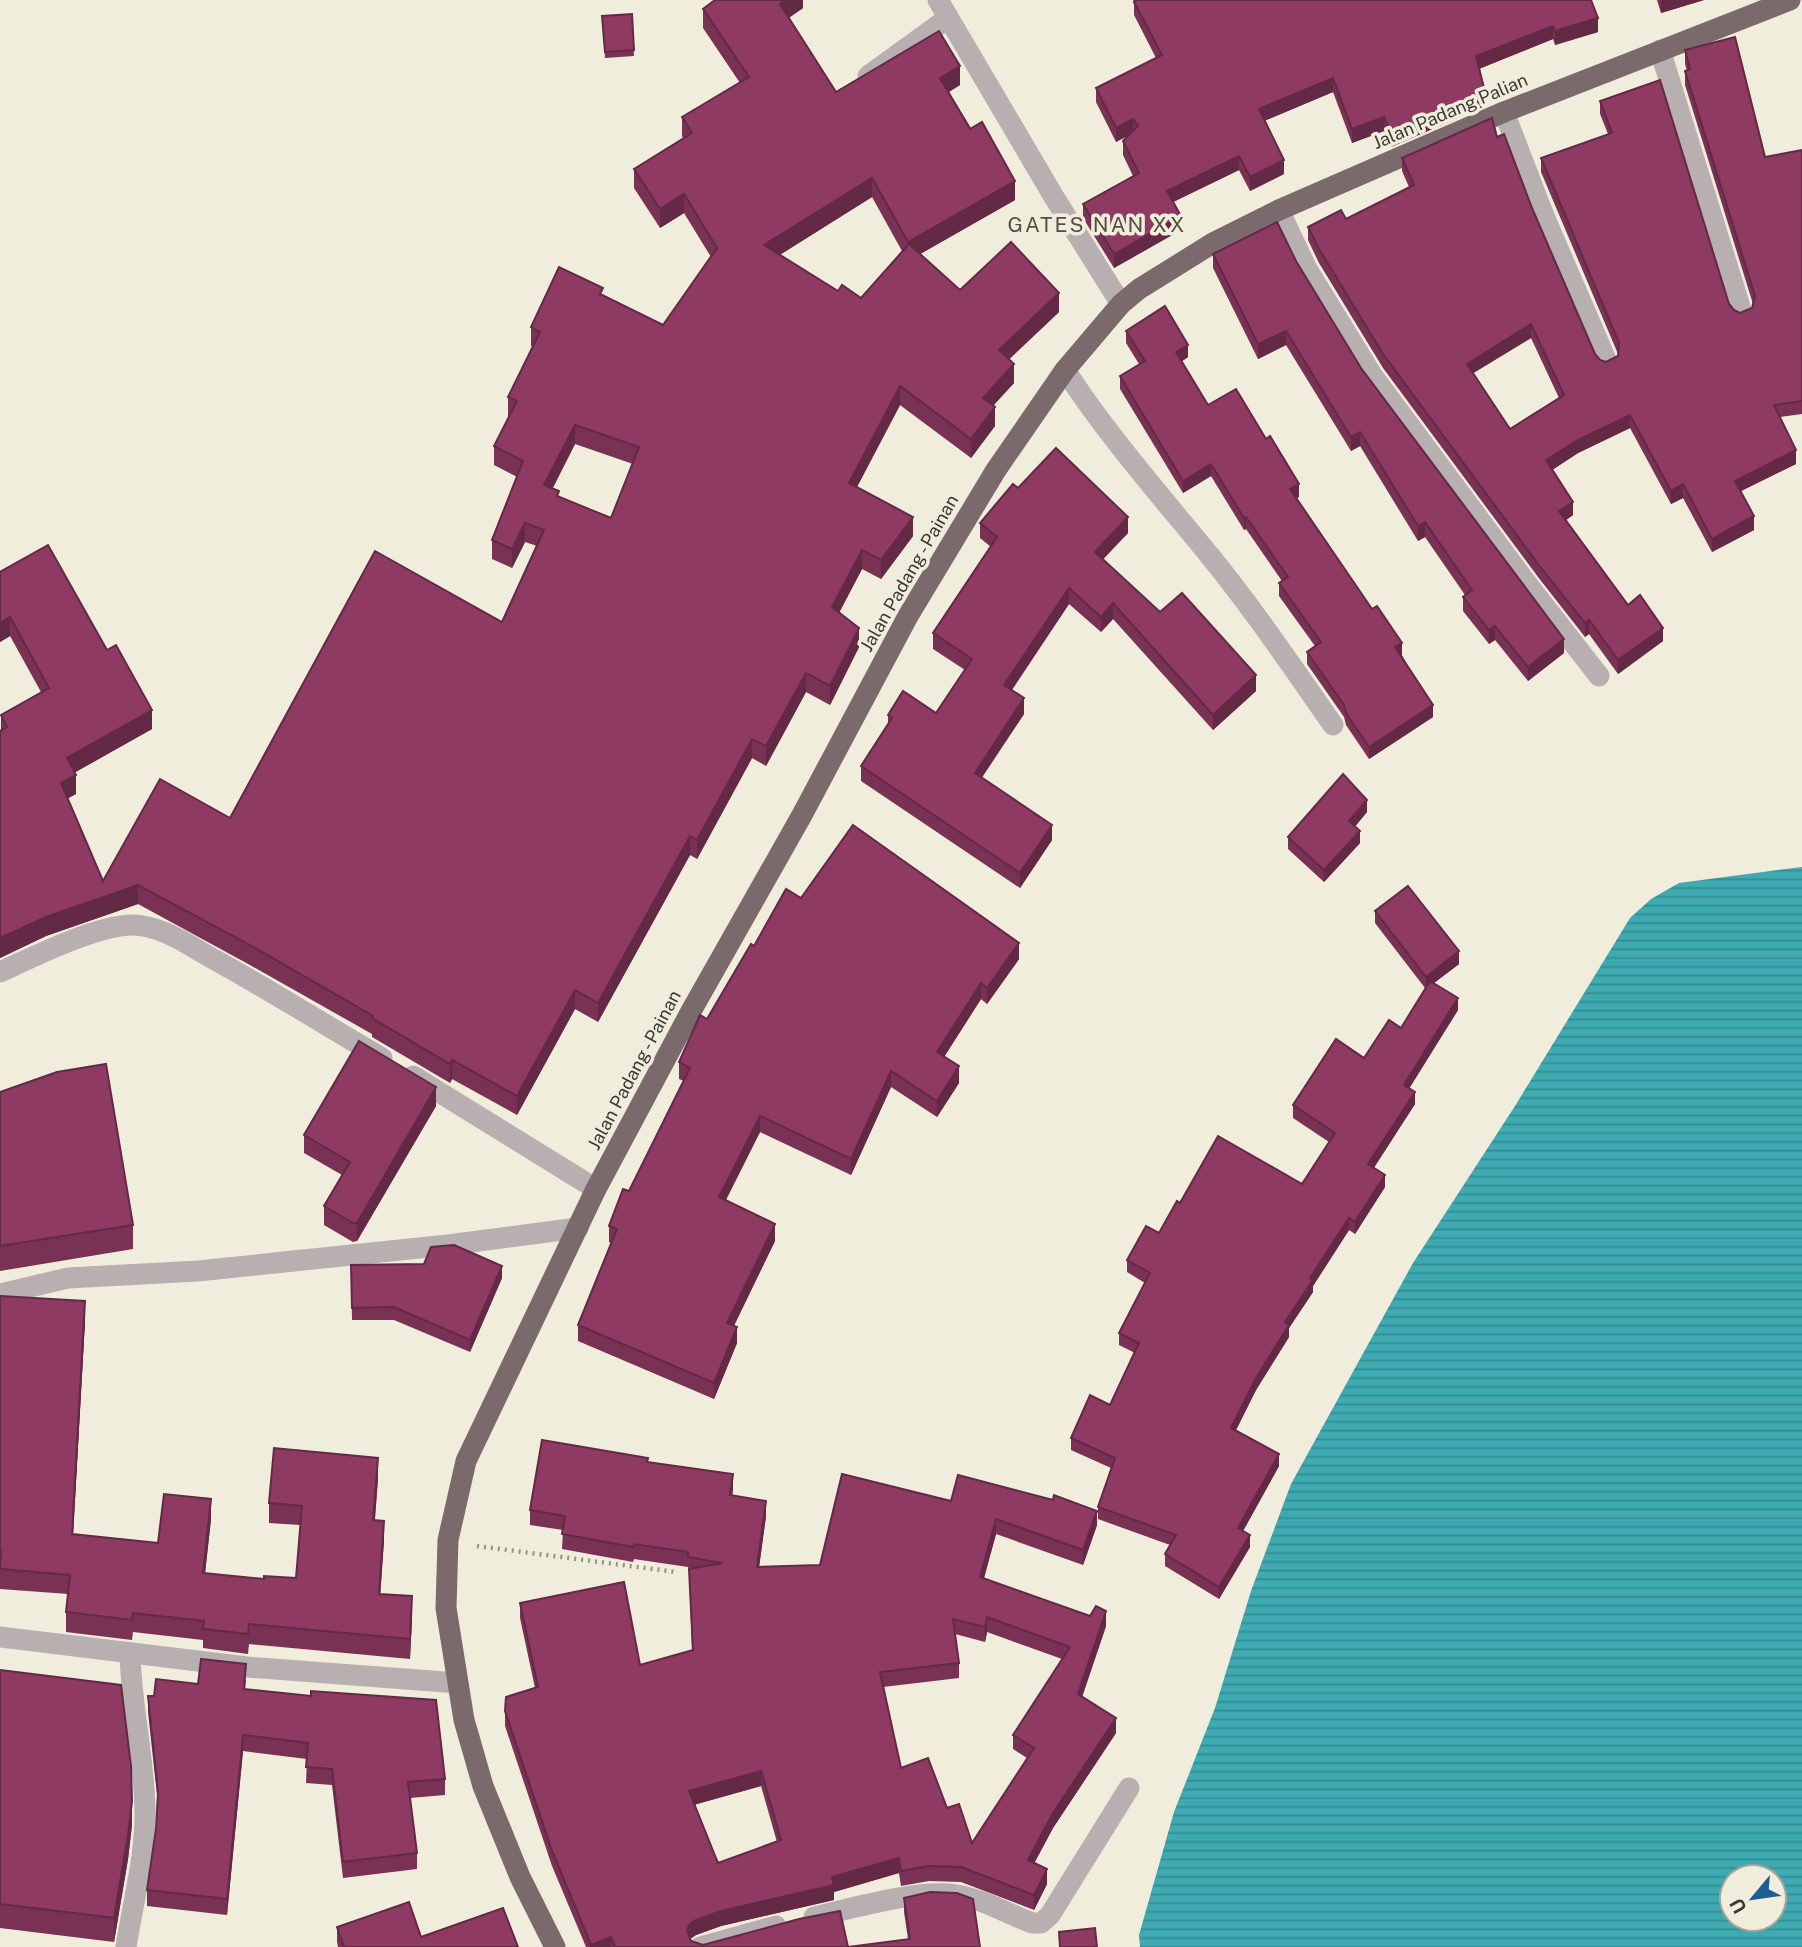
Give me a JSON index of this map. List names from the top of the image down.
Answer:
{
  "streets": {
    "highway": ["Jalan Padang Palian", "Jalan Padang - Painan"]
  },
  "crossings": [
    ["Jalan Padang Palian", "Jalan Padang - Painan"]
  ],
  "districts": ["GATES NAN XX"],
  "north": "bottom left"
}
